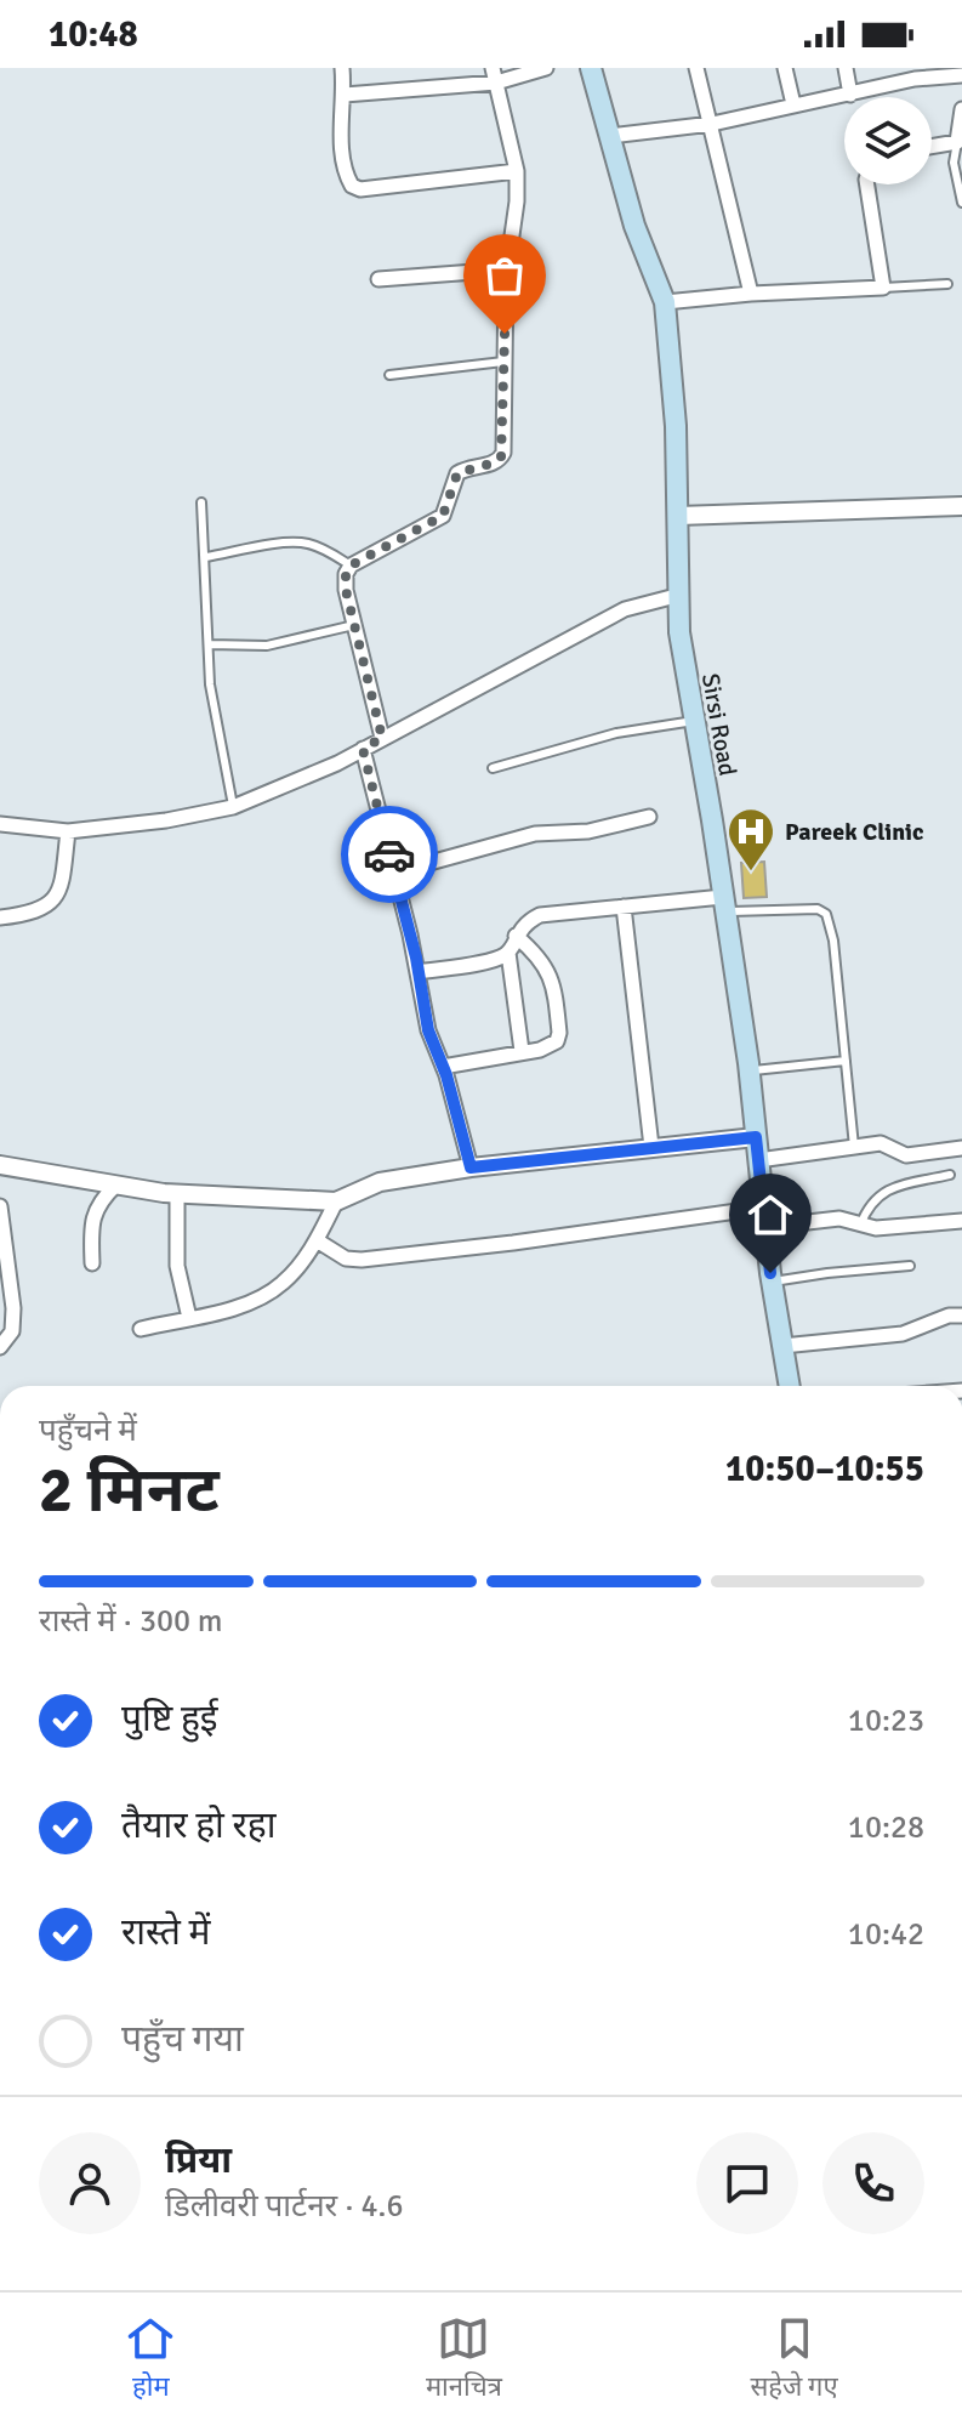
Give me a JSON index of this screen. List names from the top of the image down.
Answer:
{
  "streets": {
    "main road": ["Sirsi Road"]
  },
  "places": {
    "hospital": ["Pareek Clinic"]
  },
  "page": {
    "status": "10:48",
    "heading": ["2 मिनट", "पहुँचने में", "10:50–10:55"],
    "panel": ["प्रिया", "डिलीवरी पार्टनर · 4.6"],
    "bar": "रास्ते में · 300 m",
    "list": [
      ["पुष्टि हुई", "10:23"],
      ["तैयार हो रहा", "10:28"],
      ["रास्ते में", "10:42"],
      "पहुँच गया"
    ],
    "tabs": ["होम", "मानचित्र", "सहेजे गए"]
  }
}
